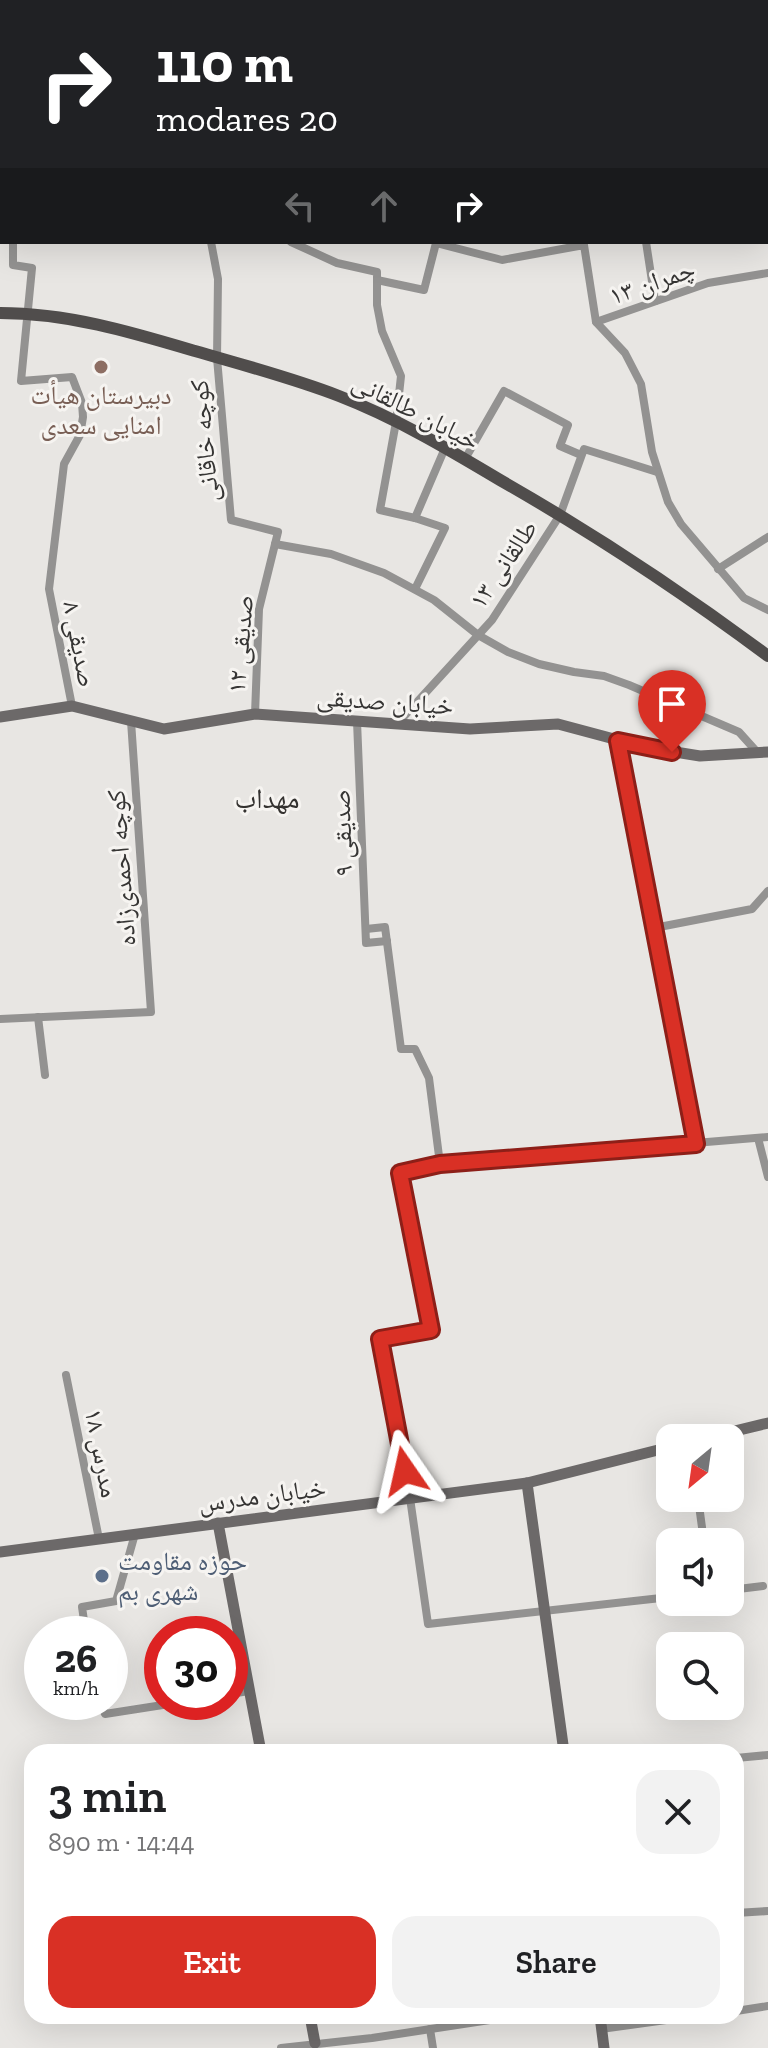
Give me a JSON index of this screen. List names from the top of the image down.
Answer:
{
  "streets": {
    "main road": ["خیابان طالقانی"],
    "street": [
      "چمران ۱۳",
      "کوچه خاقانی",
      "طالقانی ۱۳",
      "صدیقی ۸",
      "صدیقی ۱۲",
      "خیابان صدیقی",
      "صدیقی ۹",
      "کوچه احمدی‌زاده",
      "مدرس ۱۸",
      "خیابان مدرس"
    ]
  },
  "crossings": [
    ["خیابان طالقانی", "کوچه خاقانی"],
    ["خیابان طالقانی", "طالقانی ۱۳"],
    ["خیابان طالقانی", "صدیقی ۸"],
    ["کوچه خاقانی", "صدیقی ۱۲"],
    ["طالقانی ۱۳", "خیابان صدیقی"],
    ["صدیقی ۸", "خیابان صدیقی"],
    ["صدیقی ۱۲", "خیابان صدیقی"],
    ["خیابان صدیقی", "صدیقی ۹"],
    ["خیابان صدیقی", "کوچه احمدی‌زاده"],
    ["مدرس ۱۸", "خیابان مدرس"]
  ],
  "districts": ["مهداب"],
  "places": ["دبیرستان هیأت امنایی سعدی", "حوزه مقاومت شهری بم"],
  "north": "bottom left",
  "page": {
    "turn": ["110 m", "modares 20"],
    "speed": "26 km/h",
    "limit": "30",
    "heading": ["3 min", "890 m · 14:44"],
    "buttons": ["Exit", "Share"]
  }
}
